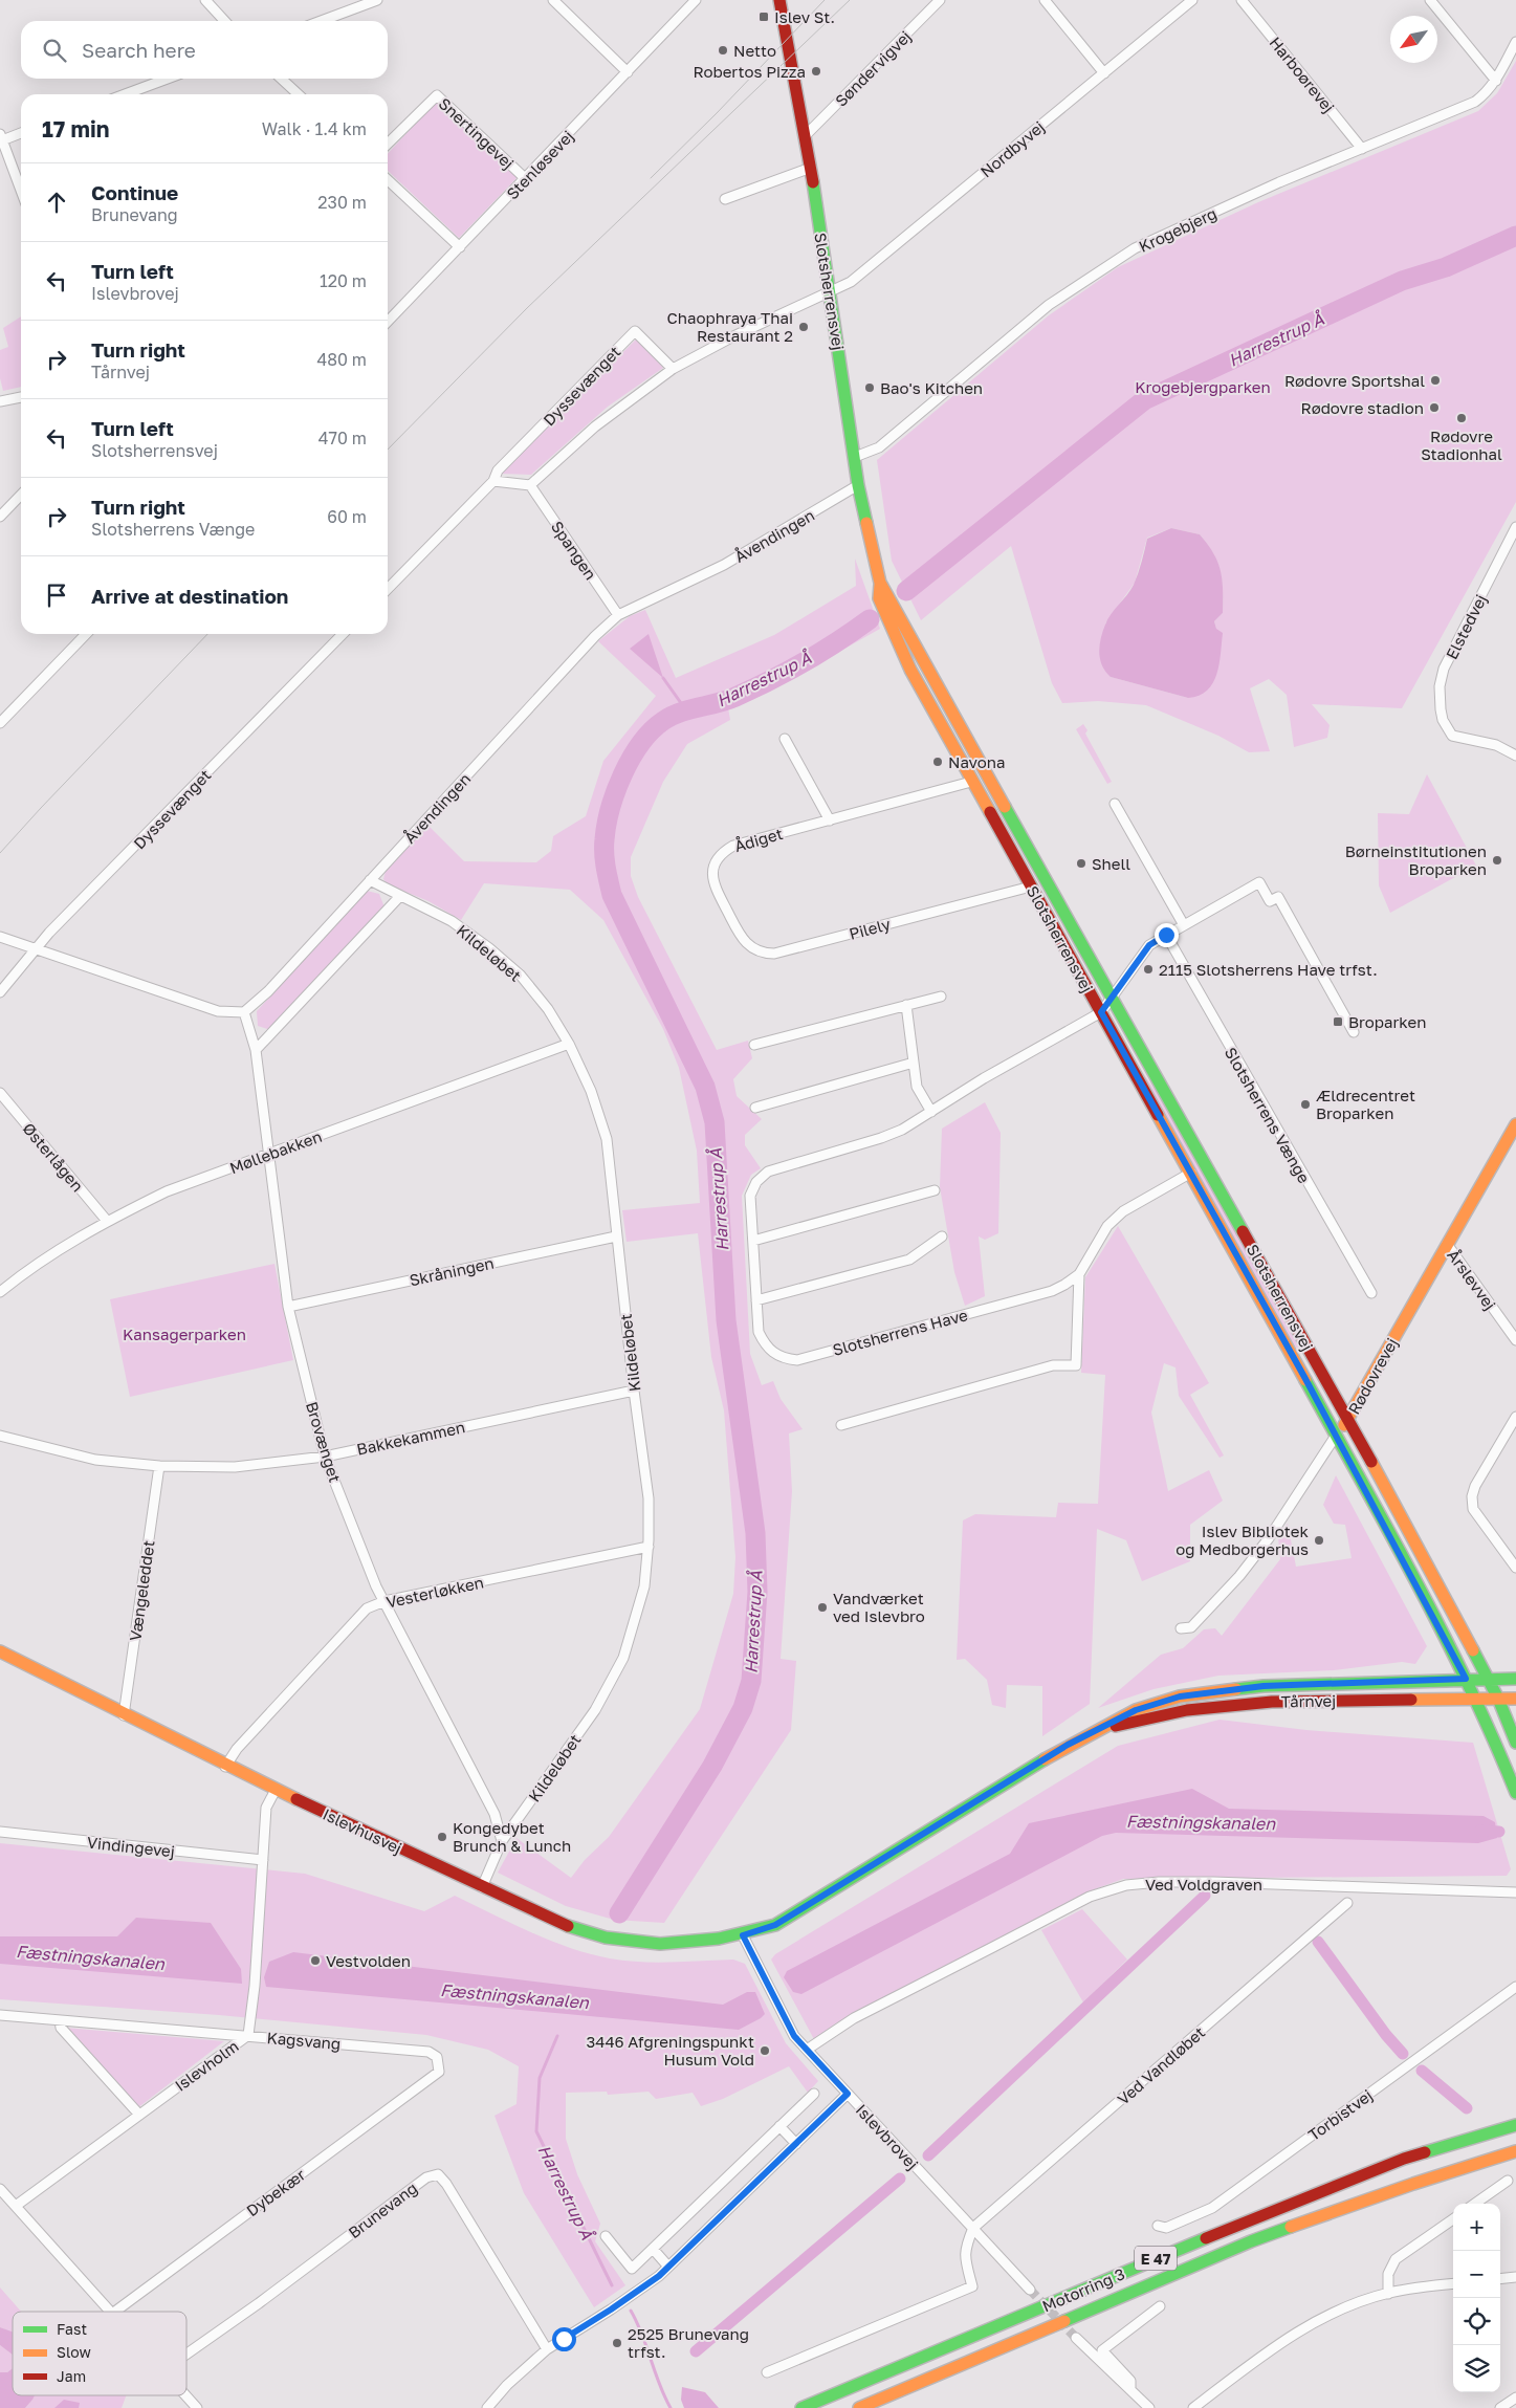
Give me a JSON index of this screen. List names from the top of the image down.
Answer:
{
  "streets": {
    "main road": [
      "Slotsherrensvej",
      "Rødovrevej",
      "Tårnvej",
      "Islevhusvej",
      "E 47",
      "Motorring 3"
    ],
    "street": [
      "Søndervigvej",
      "Harboørevej",
      "Snertingevej",
      "Nordbyvej",
      "Stenløsevej",
      "Krogebjerg",
      "Dyssevænget",
      "Åvendingen",
      "Spangen",
      "Elstedvej",
      "Ådiget",
      "Pilely",
      "Kildeløbet",
      "Slotsherrens Vænge",
      "Møllebakken",
      "Østerlågen",
      "Skråningen",
      "Årslevvej",
      "Slotsherrens Have",
      "Bakkekammen",
      "Brovænget",
      "Vængeleddet",
      "Vesterløkken",
      "Vindingevej",
      "Ved Voldgraven",
      "Kagsvang",
      "Islevholm",
      "Ved Vandløbet",
      "Torbistvej",
      "Islevbrovej",
      "Dybekær",
      "Brunevang"
    ]
  },
  "crossings": [
    ["Søndervigvej", "Slotsherrensvej"],
    ["Harboørevej", "Krogebjerg"],
    ["Snertingevej", "Stenløsevej"],
    ["Nordbyvej", "Slotsherrensvej"],
    ["Krogebjerg", "Slotsherrensvej"],
    ["Slotsherrensvej", "Åvendingen"],
    ["Slotsherrensvej", "Ådiget"],
    ["Slotsherrensvej", "Pilely"],
    ["Slotsherrensvej", "Slotsherrens Have"],
    ["Slotsherrensvej", "Rødovrevej"],
    ["Slotsherrensvej", "Tårnvej"],
    ["Åvendingen", "Spangen"],
    ["Åvendingen", "Kildeløbet"],
    ["Åvendingen", "Brovænget"],
    ["Ådiget", "Pilely"],
    ["Kildeløbet", "Møllebakken"],
    ["Kildeløbet", "Skråningen"],
    ["Kildeløbet", "Bakkekammen"],
    ["Kildeløbet", "Brovænget"],
    ["Kildeløbet", "Vesterløkken"],
    ["Kildeløbet", "Islevhusvej"],
    ["Møllebakken", "Østerlågen"],
    ["Møllebakken", "Brovænget"],
    ["Skråningen", "Brovænget"],
    ["Årslevvej", "Rødovrevej"],
    ["Bakkekammen", "Brovænget"],
    ["Bakkekammen", "Vængeleddet"],
    ["Brovænget", "Vesterløkken"],
    ["Vængeleddet", "Islevhusvej"],
    ["Vesterløkken", "Islevhusvej"],
    ["Tårnvej", "Islevhusvej"],
    ["Tårnvej", "Islevbrovej"],
    ["Islevhusvej", "Islevholm"],
    ["Islevhusvej", "Islevbrovej"],
    ["Vindingevej", "Islevholm"],
    ["Ved Voldgraven", "Islevbrovej"],
    ["Kagsvang", "Islevholm"],
    ["Kagsvang", "Dybekær"],
    ["Ved Vandløbet", "Islevbrovej"]
  ],
  "water": ["Harrestrup Å", "Fæstningskanalen"],
  "parks": ["Krogebjergparken", "Kansagerparken"],
  "places": {
    "transit": ["Islev St.", "Broparken"],
    "other": [
      "Netto",
      "Robertos Pizza",
      "Chaophraya Thai Restaurant 2",
      "Rødovre Sportshal",
      "Bao's Kitchen",
      "Rødovre stadion",
      "Rødovre Stadionhal",
      "Navona",
      "Børneinstitutionen Broparken",
      "Shell",
      "2115 Slotsherrens Have trfst.",
      "Ældrecentret Broparken",
      "Islev Bibliotek og Medborgerhus",
      "Vandværket ved Islevbro",
      "Kongedybet Brunch & Lunch",
      "Vestvolden",
      "3446 Afgreningspunkt Husum Vold",
      "2525 Brunevang trfst."
    ]
  },
  "legend": ["Fast", "Slow", "Jam"],
  "north": "bottom left",
  "page": {
    "search": "Search here",
    "heading": ["17 min", "Walk · 1.4 km"],
    "list": [
      ["Continue", "Brunevang", "230 m"],
      ["Turn left", "Islevbrovej", "120 m"],
      ["Turn right", "Tårnvej", "480 m"],
      ["Turn left", "Slotsherrensvej", "470 m"],
      ["Turn right", "Slotsherrens Vænge", "60 m"],
      "Arrive at destination"
    ],
    "map_buttons": ["+", "−"]
  }
}
